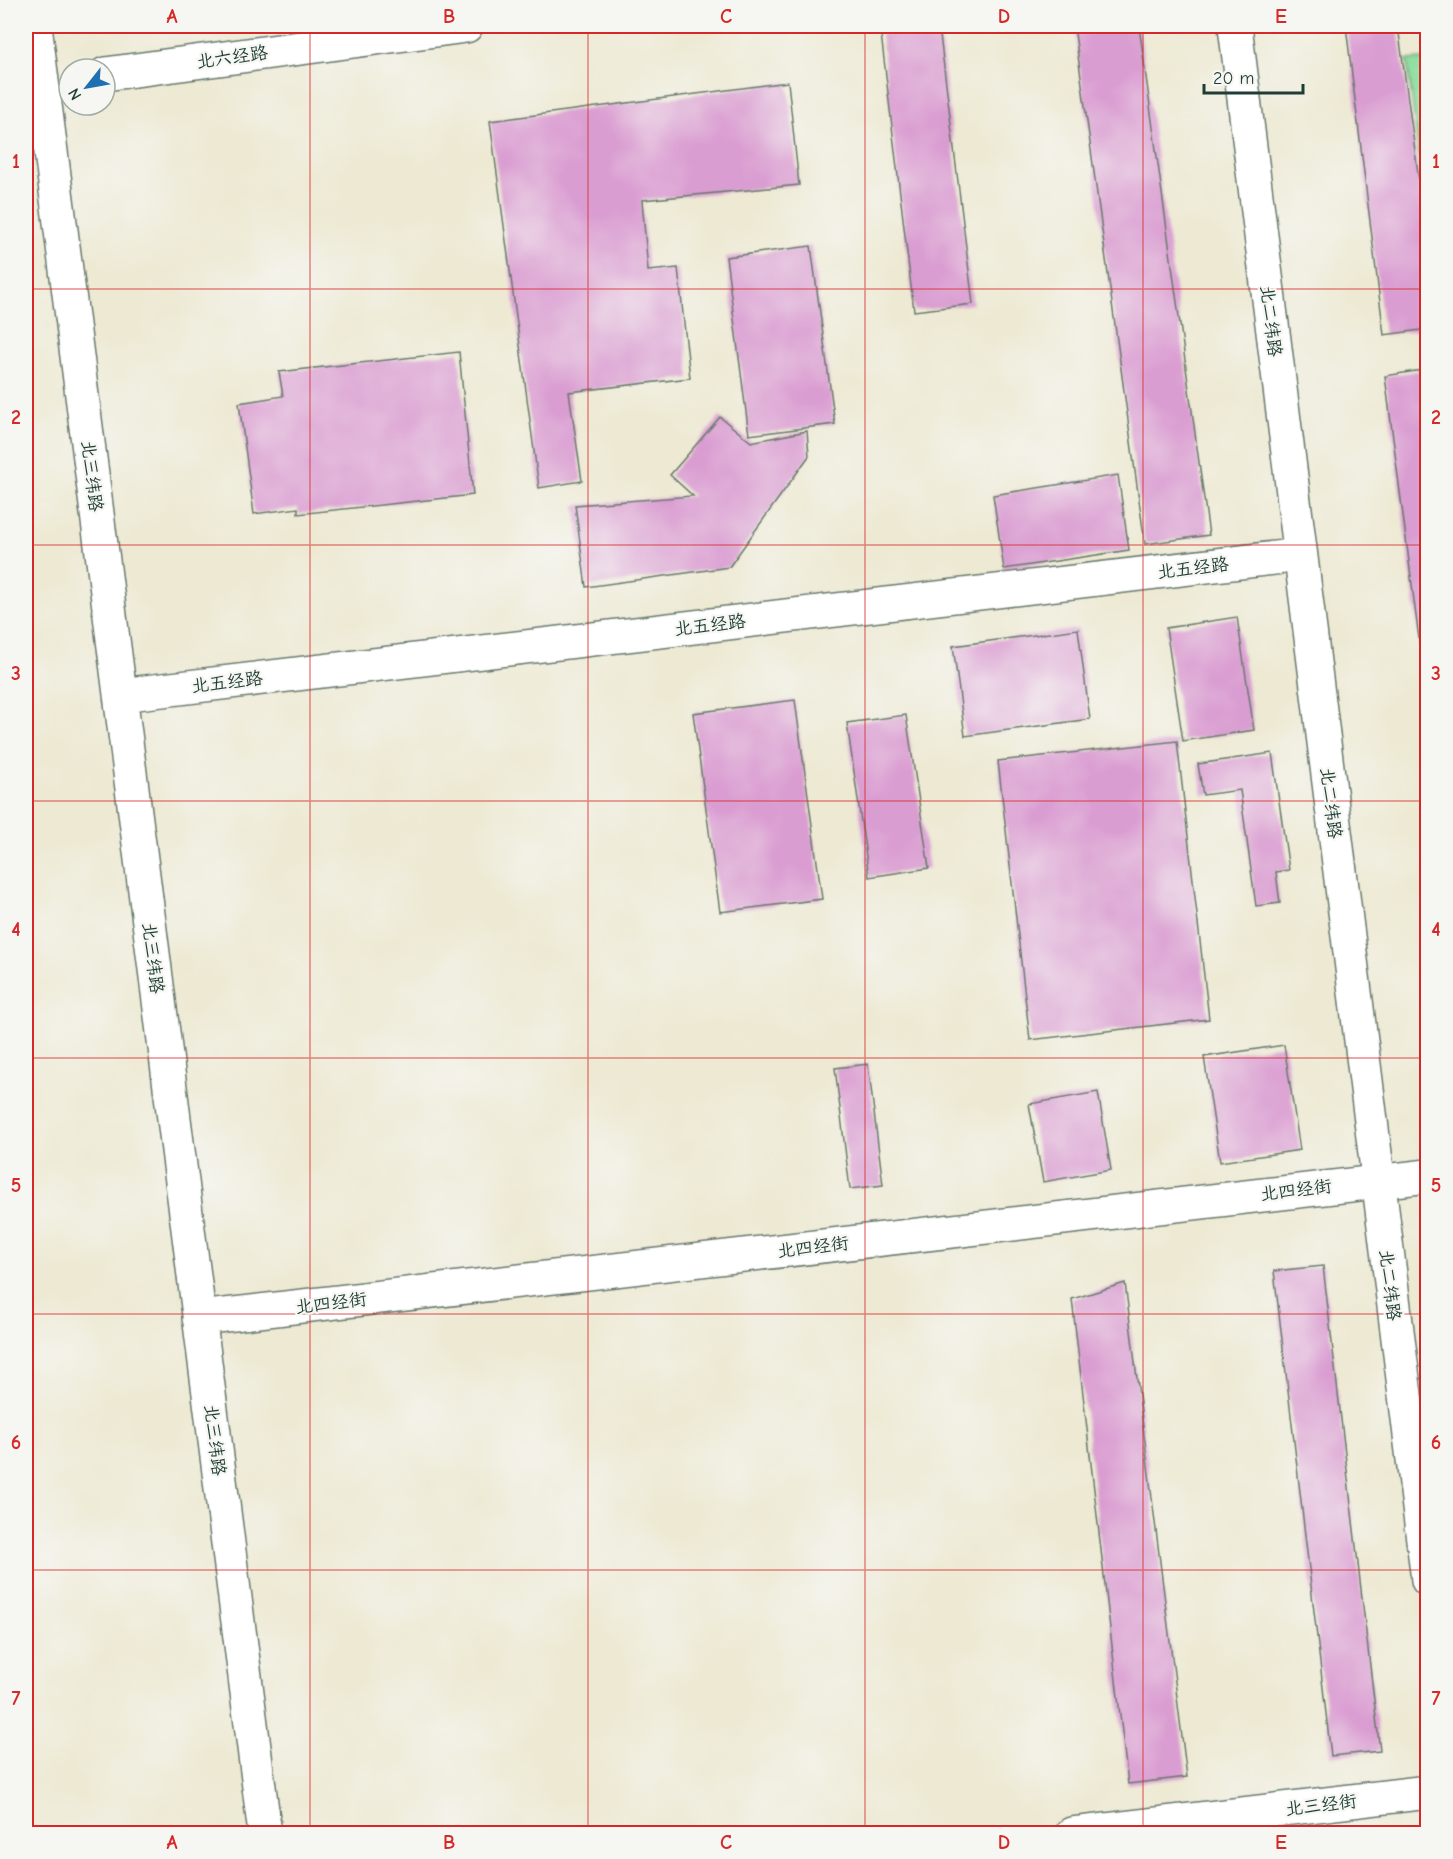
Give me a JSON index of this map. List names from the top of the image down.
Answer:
{
  "streets": {
    "street": [
      "北六经路",
      "北二纬路",
      "北三纬路",
      "北五经路",
      "北四经街",
      "北三经街"
    ]
  },
  "crossings": [
    ["北二纬路", "北五经路"],
    ["北二纬路", "北四经街"],
    ["北三纬路", "北五经路"],
    ["北三纬路", "北四经街"]
  ],
  "scale_bar": "20 m",
  "north": "bottom left",
  "grid": {
    "columns": [
      "A",
      "B",
      "C",
      "D",
      "E"
    ],
    "rows": [
      "1",
      "2",
      "3",
      "4",
      "5",
      "6",
      "7"
    ]
  }
}
